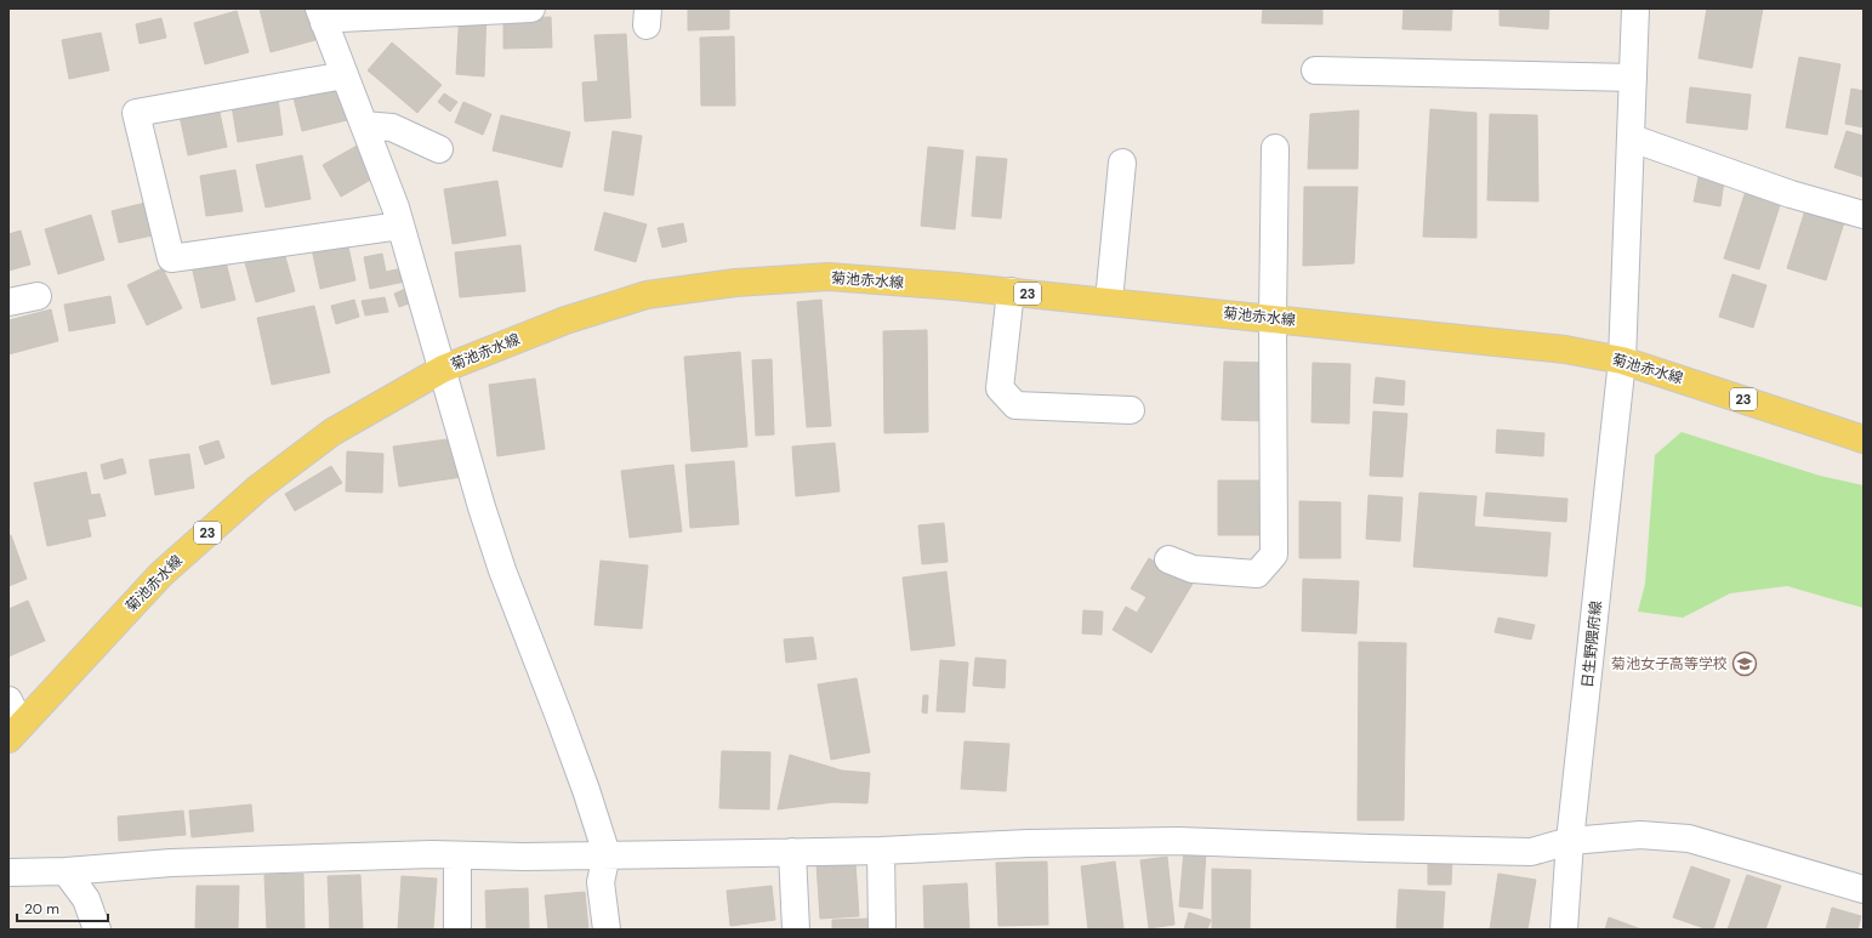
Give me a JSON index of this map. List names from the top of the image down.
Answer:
{
  "streets": {
    "main road": ["菊池赤水線", "23"],
    "street": ["日生野隈府線"]
  },
  "crossings": [
    ["菊池赤水線", "日生野隈府線"]
  ],
  "places": {
    "school or university": ["菊池女子高等学校"]
  },
  "scale_bar": "20 m"
}
